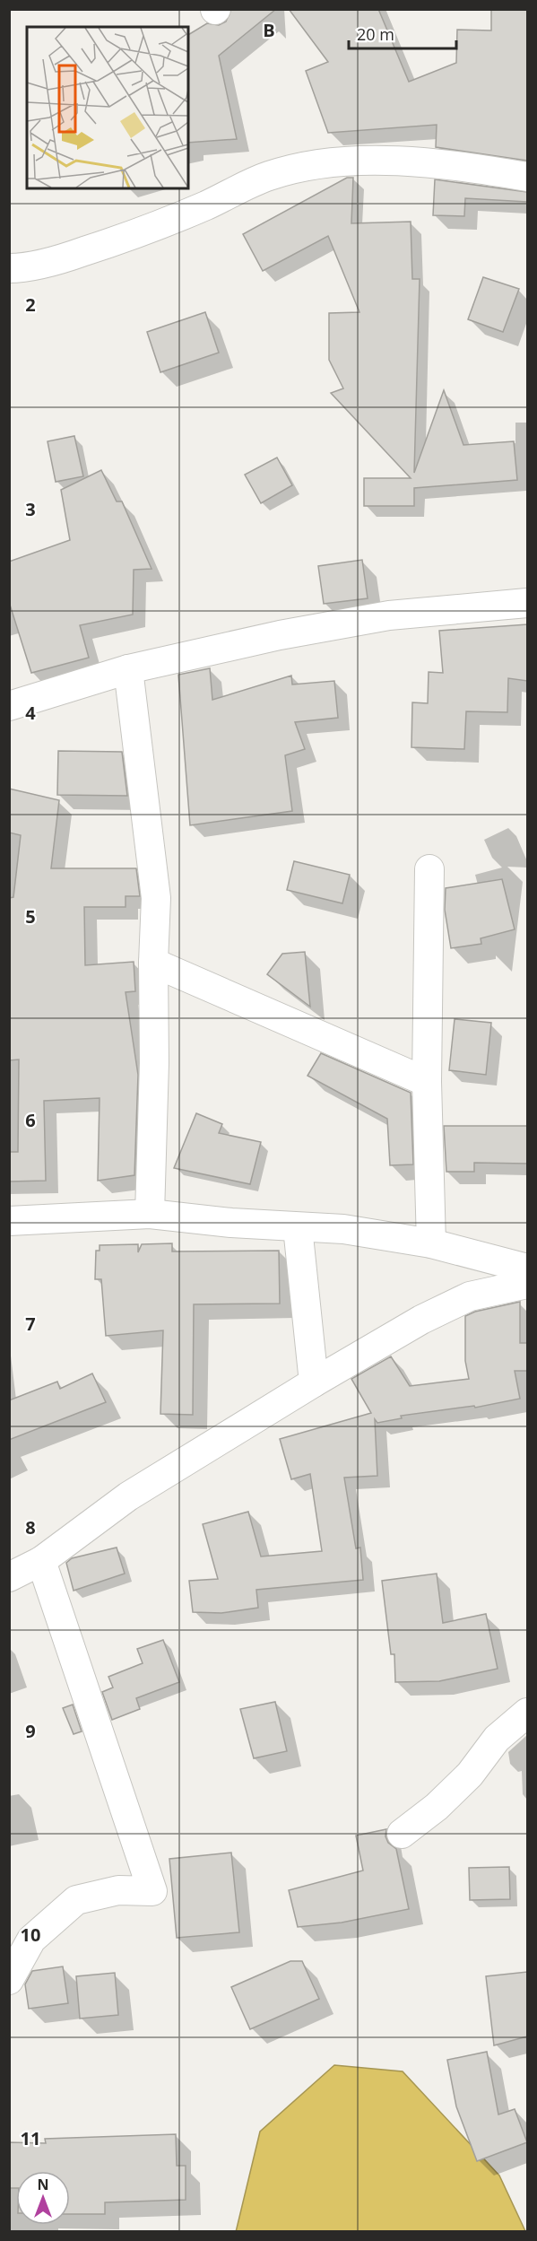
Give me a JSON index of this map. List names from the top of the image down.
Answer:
{
  "scale_bar": "20 m",
  "north": "top",
  "grid": {
    "columns": ["B"],
    "rows": [
      "2",
      "3",
      "4",
      "5",
      "6",
      "7",
      "8",
      "9",
      "10",
      "11"
    ]
  }
}
